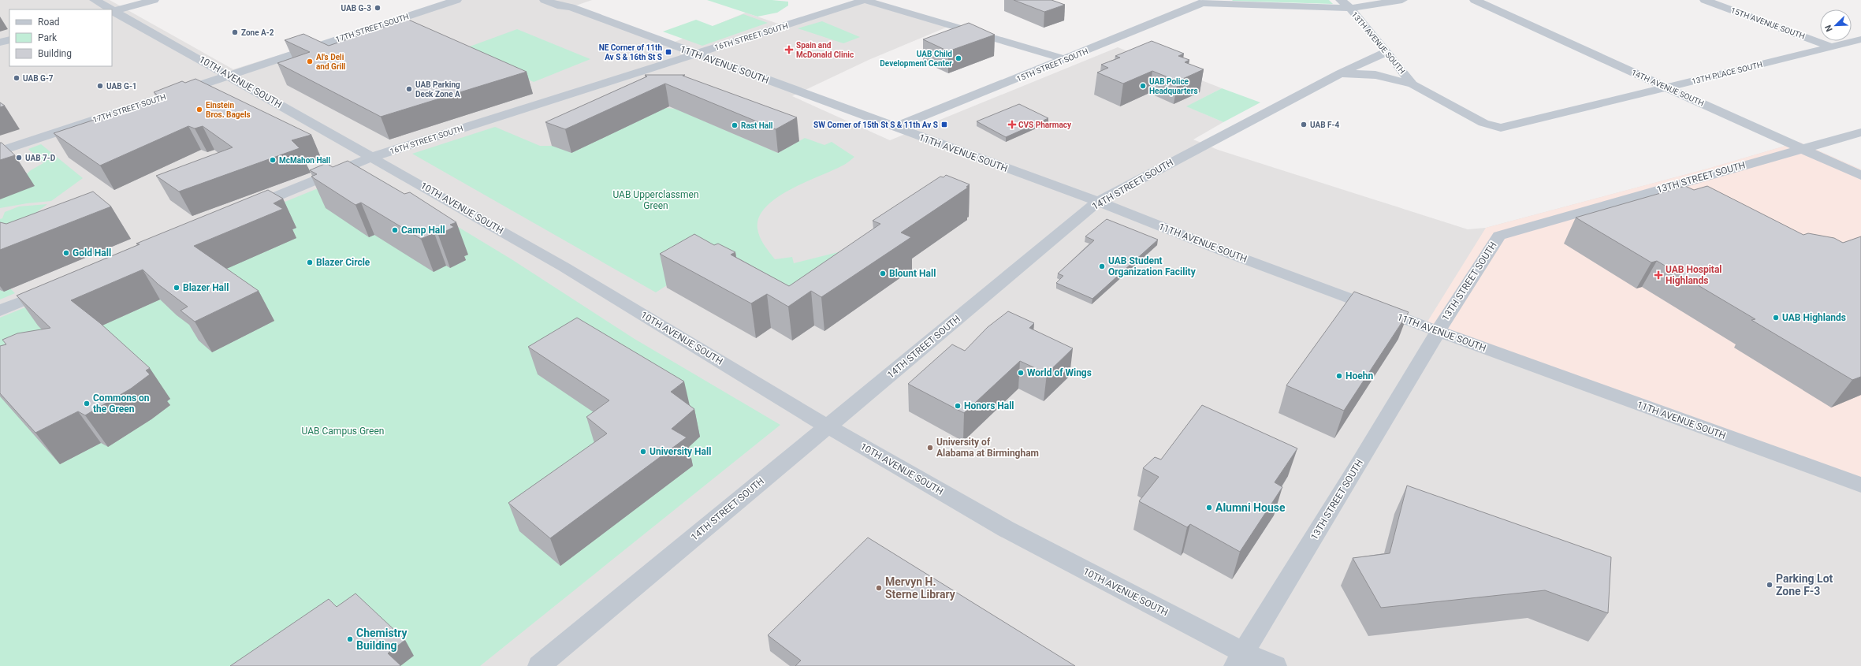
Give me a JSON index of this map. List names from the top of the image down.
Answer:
{
  "streets": {
    "street": [
      "15TH AVENUE SOUTH",
      "17TH STREET SOUTH",
      "16TH STREET SOUTH",
      "13TH AVENUE SOUTH",
      "11TH AVENUE SOUTH",
      "15TH STREET SOUTH",
      "13TH PLACE SOUTH",
      "10TH AVENUE SOUTH",
      "14TH AVENUE SOUTH",
      "13TH STREET SOUTH",
      "14TH STREET SOUTH"
    ]
  },
  "crossings": [
    ["15TH AVENUE SOUTH", "13TH PLACE SOUTH"],
    ["17TH STREET SOUTH", "10TH AVENUE SOUTH"],
    ["16TH STREET SOUTH", "11TH AVENUE SOUTH"],
    ["16TH STREET SOUTH", "10TH AVENUE SOUTH"],
    ["13TH AVENUE SOUTH", "15TH STREET SOUTH"],
    ["13TH AVENUE SOUTH", "13TH PLACE SOUTH"],
    ["13TH AVENUE SOUTH", "14TH STREET SOUTH"],
    ["11TH AVENUE SOUTH", "15TH STREET SOUTH"],
    ["11TH AVENUE SOUTH", "13TH STREET SOUTH"],
    ["11TH AVENUE SOUTH", "14TH STREET SOUTH"],
    ["13TH PLACE SOUTH", "14TH AVENUE SOUTH"],
    ["10TH AVENUE SOUTH", "13TH STREET SOUTH"],
    ["10TH AVENUE SOUTH", "14TH STREET SOUTH"],
    ["14TH AVENUE SOUTH", "13TH STREET SOUTH"]
  ],
  "parks": ["UAB Upperclassmen Green", "UAB Campus Green"],
  "places": {
    "other": [
      "UAB G-3",
      "Zone A-2",
      "UAB Child Development Center",
      "Al's Deli and Grill",
      "UAB G-7",
      "UAB G-1",
      "UAB Police Headquarters",
      "UAB Parking Deck Zone A",
      "Einstein Bros. Bagels",
      "UAB F-4",
      "Rast Hall",
      "UAB 7-D",
      "McMahon Hall",
      "Camp Hall",
      "Gold Hall",
      "Blazer Circle",
      "UAB Student Organization Facility",
      "Blount Hall",
      "Blazer Hall",
      "UAB Highlands",
      "World of Wings",
      "Hoehn",
      "Commons on the Green",
      "Honors Hall",
      "University of Alabama at Birmingham",
      "University Hall",
      "Alumni House",
      "Parking Lot Zone F-3",
      "Mervyn H. Sterne Library",
      "Chemistry Building"
    ],
    "health": ["Spain and McDonald Clinic", "CVS Pharmacy", "UAB Hospital Highlands"],
    "transit": ["NE Corner of 11th Av S & 16th St S", "SW Corner of 15th St S & 11th Av S"]
  },
  "legend": ["Road", "Park", "Building"],
  "north": "bottom left"
}
